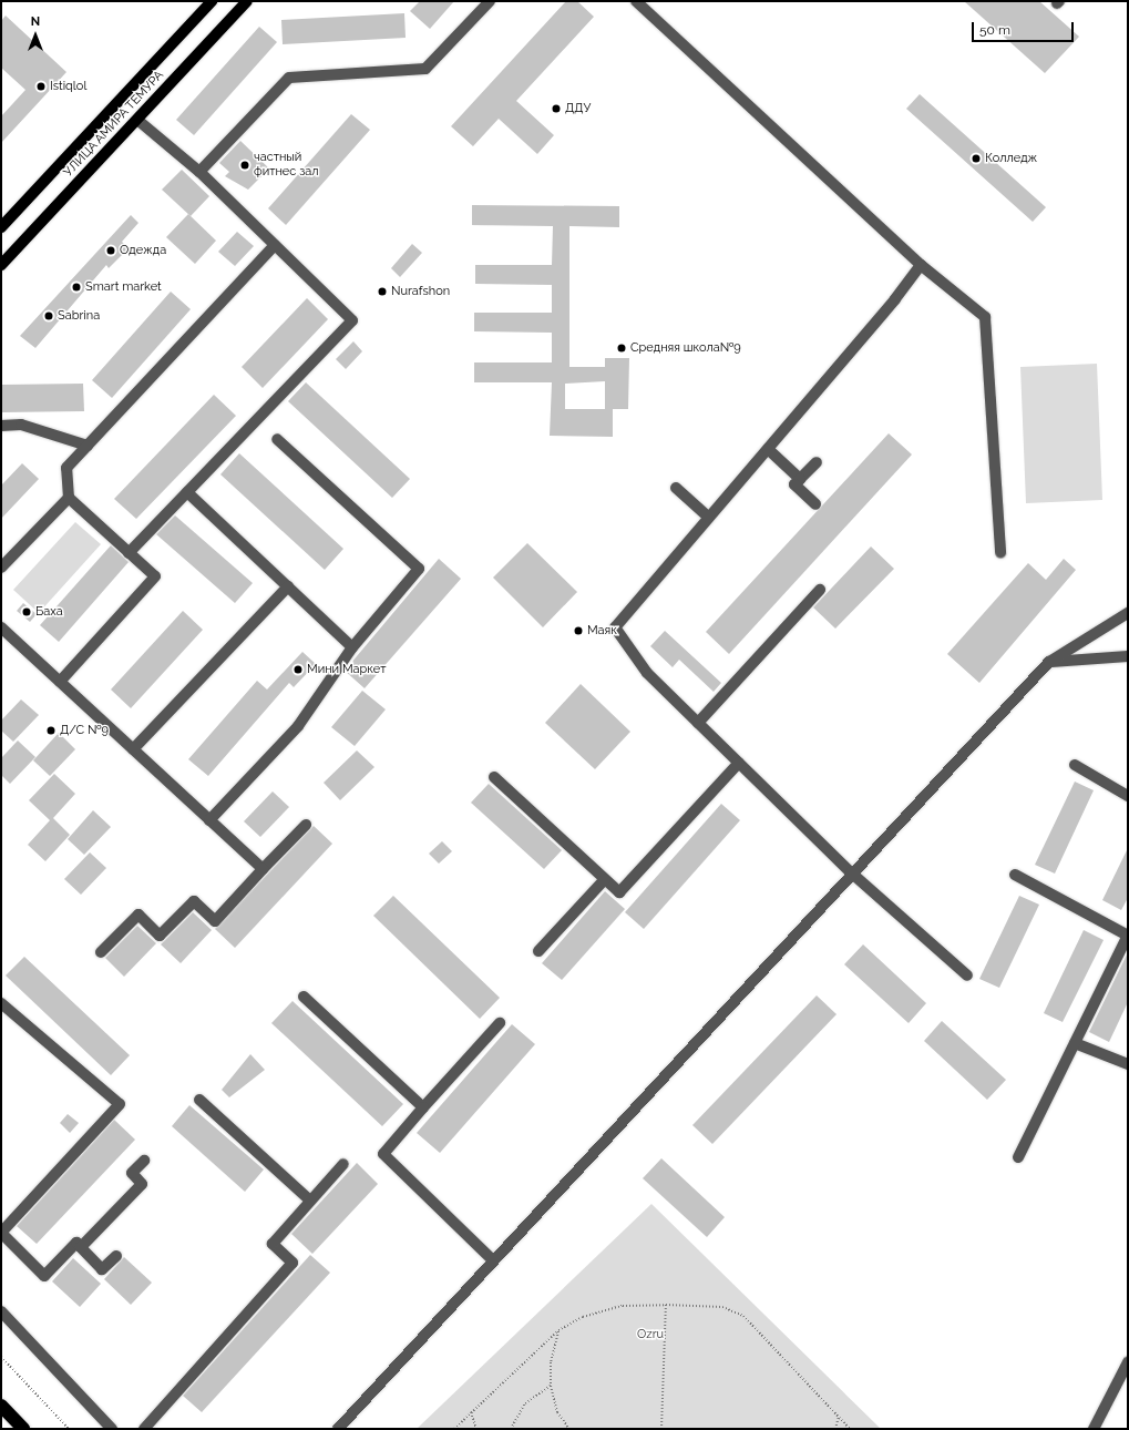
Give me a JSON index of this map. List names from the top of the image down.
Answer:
{
  "streets": {
    "main road": ["УЛИЦА АМИРА ТЕМУРА"]
  },
  "parks": ["Ozru"],
  "places": [
    "Istiqlol",
    "ДДУ",
    "Колледж",
    "частный фитнес зал",
    "Одежда",
    "Smart market",
    "Nurafshon",
    "Sabrina",
    "Средняя школа№9",
    "Баха",
    "Маяк",
    "Мини Маркет",
    "Д/С №9"
  ],
  "scale_bar": "50 m",
  "north": "top"
}
